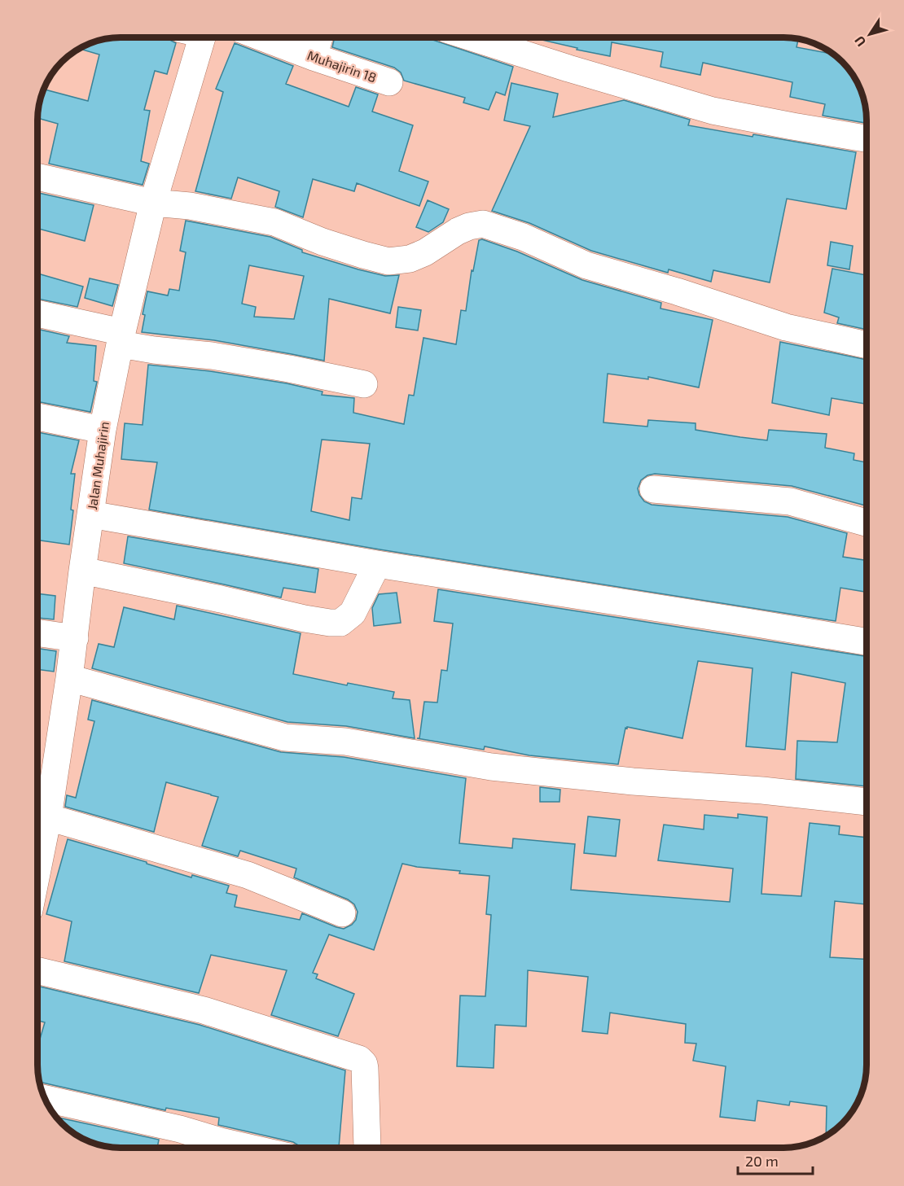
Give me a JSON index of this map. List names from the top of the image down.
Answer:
{
  "streets": {
    "street": ["Muhajirin 18", "Jalan Muhajirin"]
  },
  "scale_bar": "20 m",
  "north": "bottom left"
}
